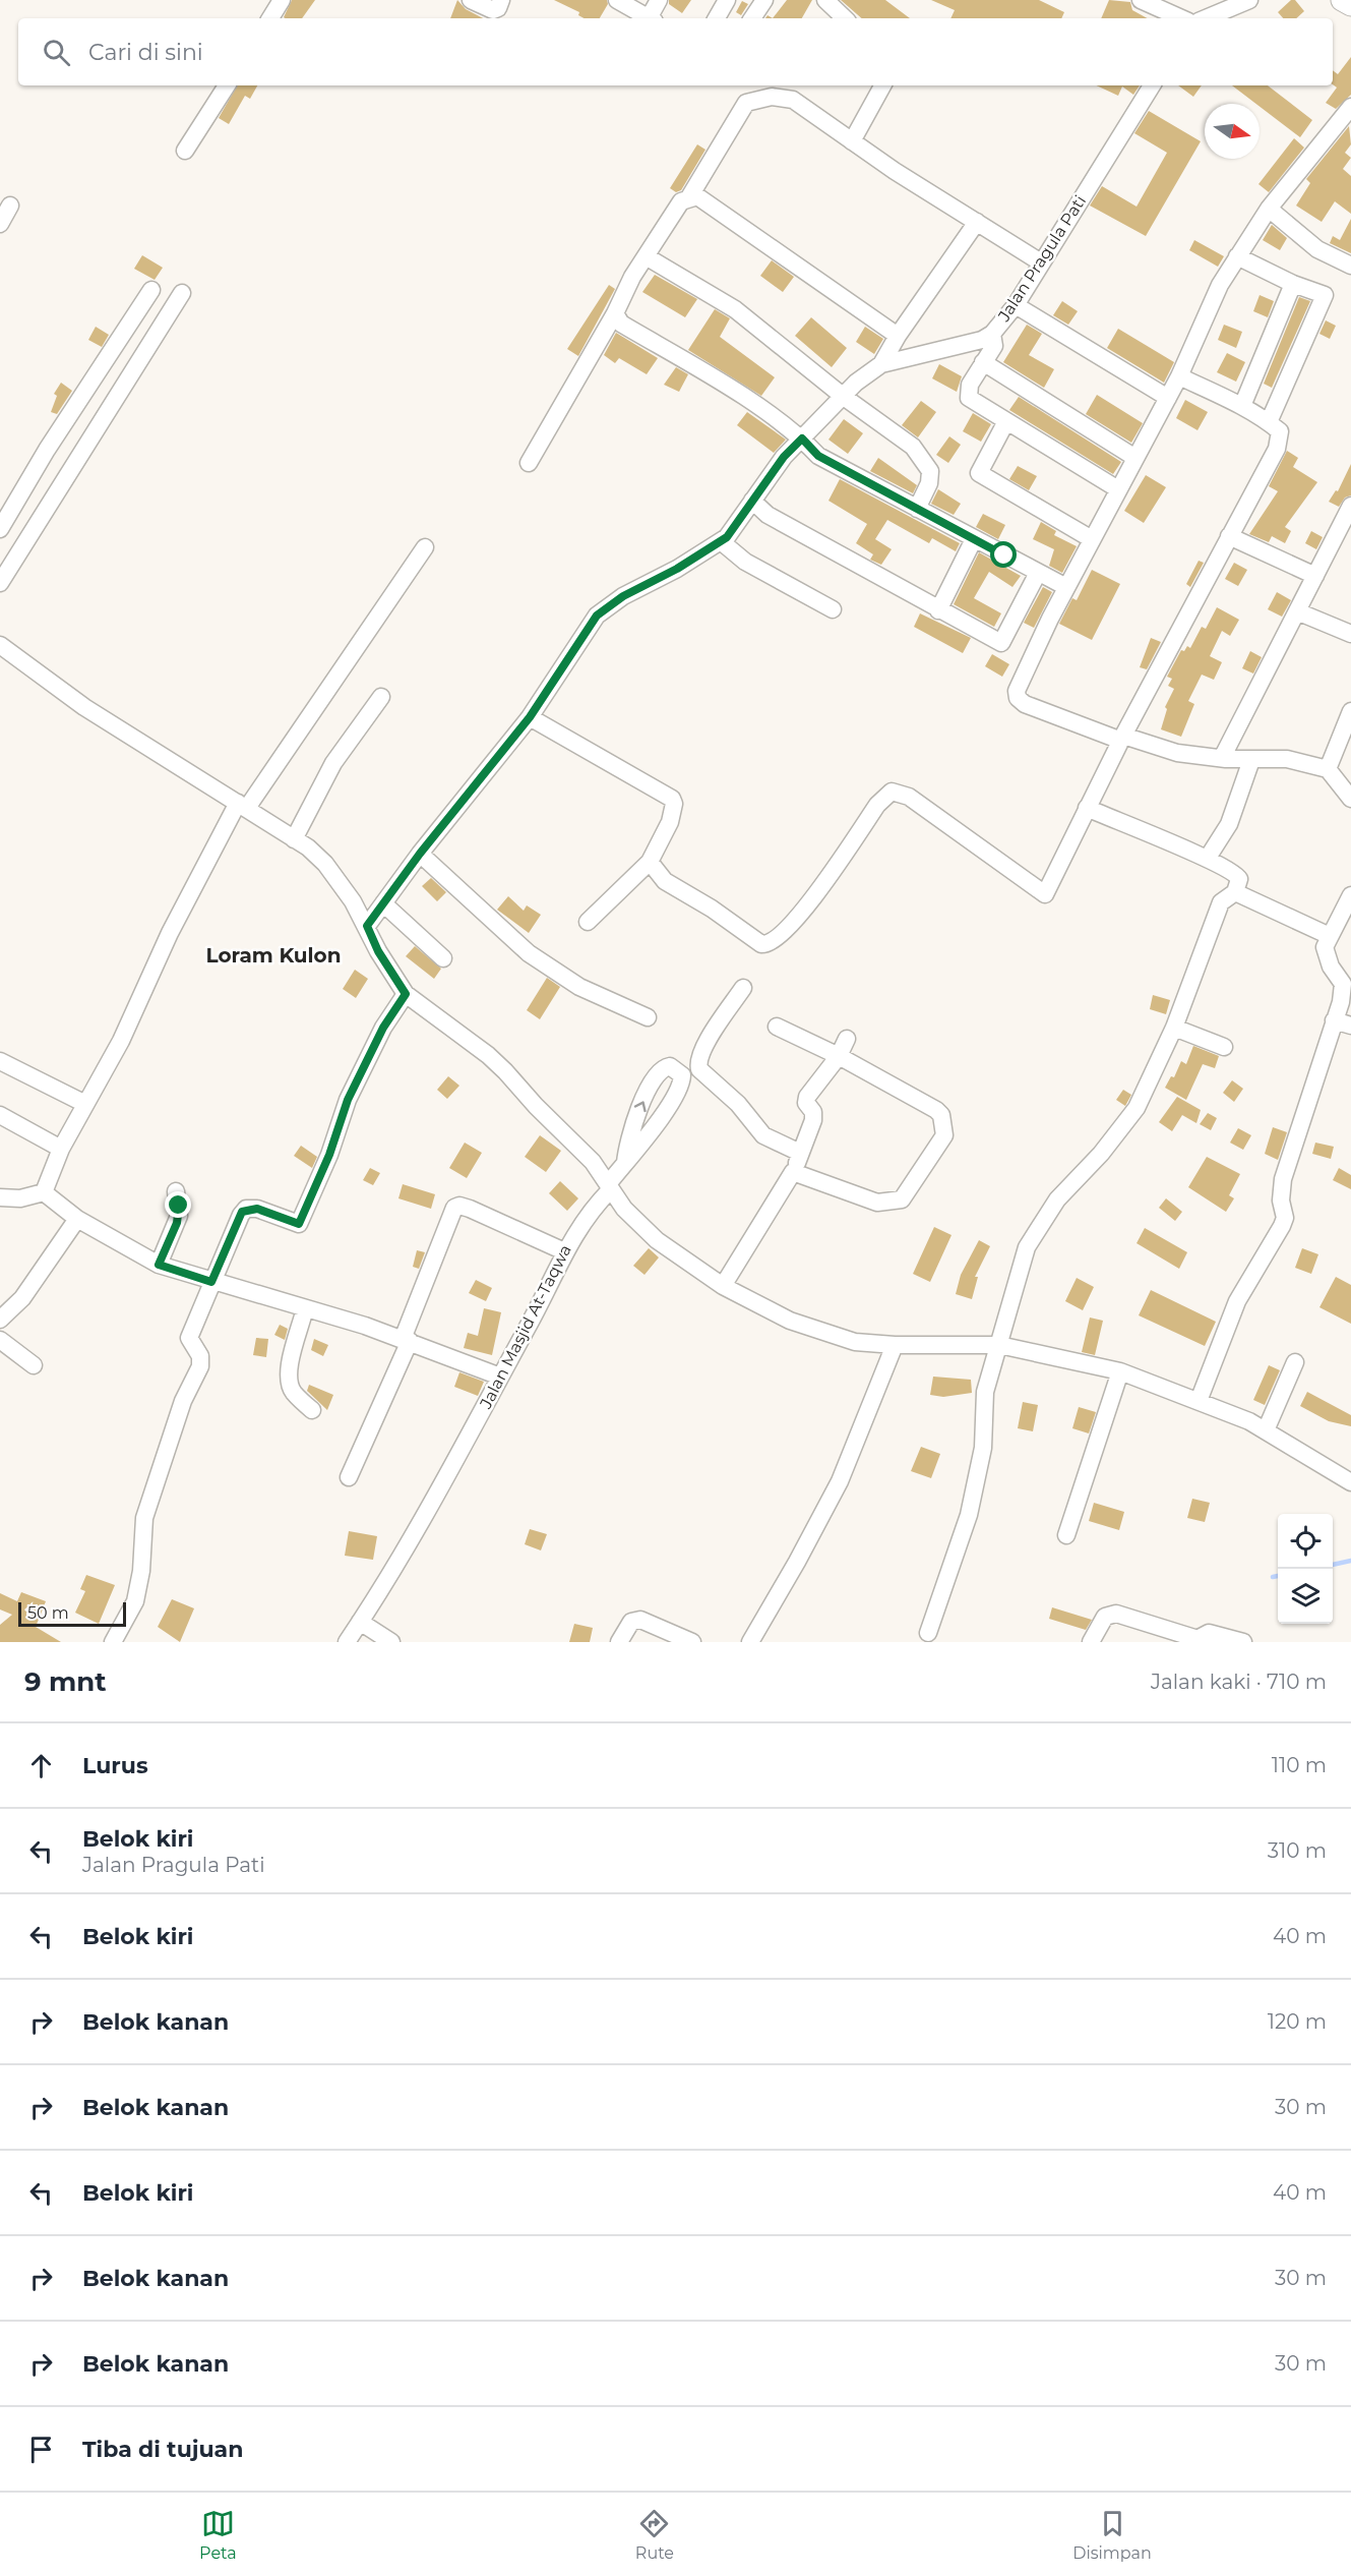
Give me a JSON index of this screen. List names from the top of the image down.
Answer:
{
  "streets": {
    "street": ["Jalan Pragula Pati", "Jalan Masjid At-Taqwa"]
  },
  "districts": ["Loram Kulon"],
  "scale_bar": "50 m",
  "north": "right",
  "page": {
    "search": "Cari di sini",
    "scale": "50 m",
    "heading": ["9 mnt", "Jalan kaki · 710 m"],
    "list": [
      ["Lurus", "110 m"],
      ["Belok kiri", "Jalan Pragula Pati", "310 m"],
      ["Belok kiri", "40 m"],
      ["Belok kanan", "120 m"],
      ["Belok kanan", "30 m"],
      ["Belok kiri", "40 m"],
      ["Belok kanan", "30 m"],
      ["Belok kanan", "30 m"],
      "Tiba di tujuan"
    ],
    "nav": ["Peta", "Rute", "Disimpan"]
  }
}
